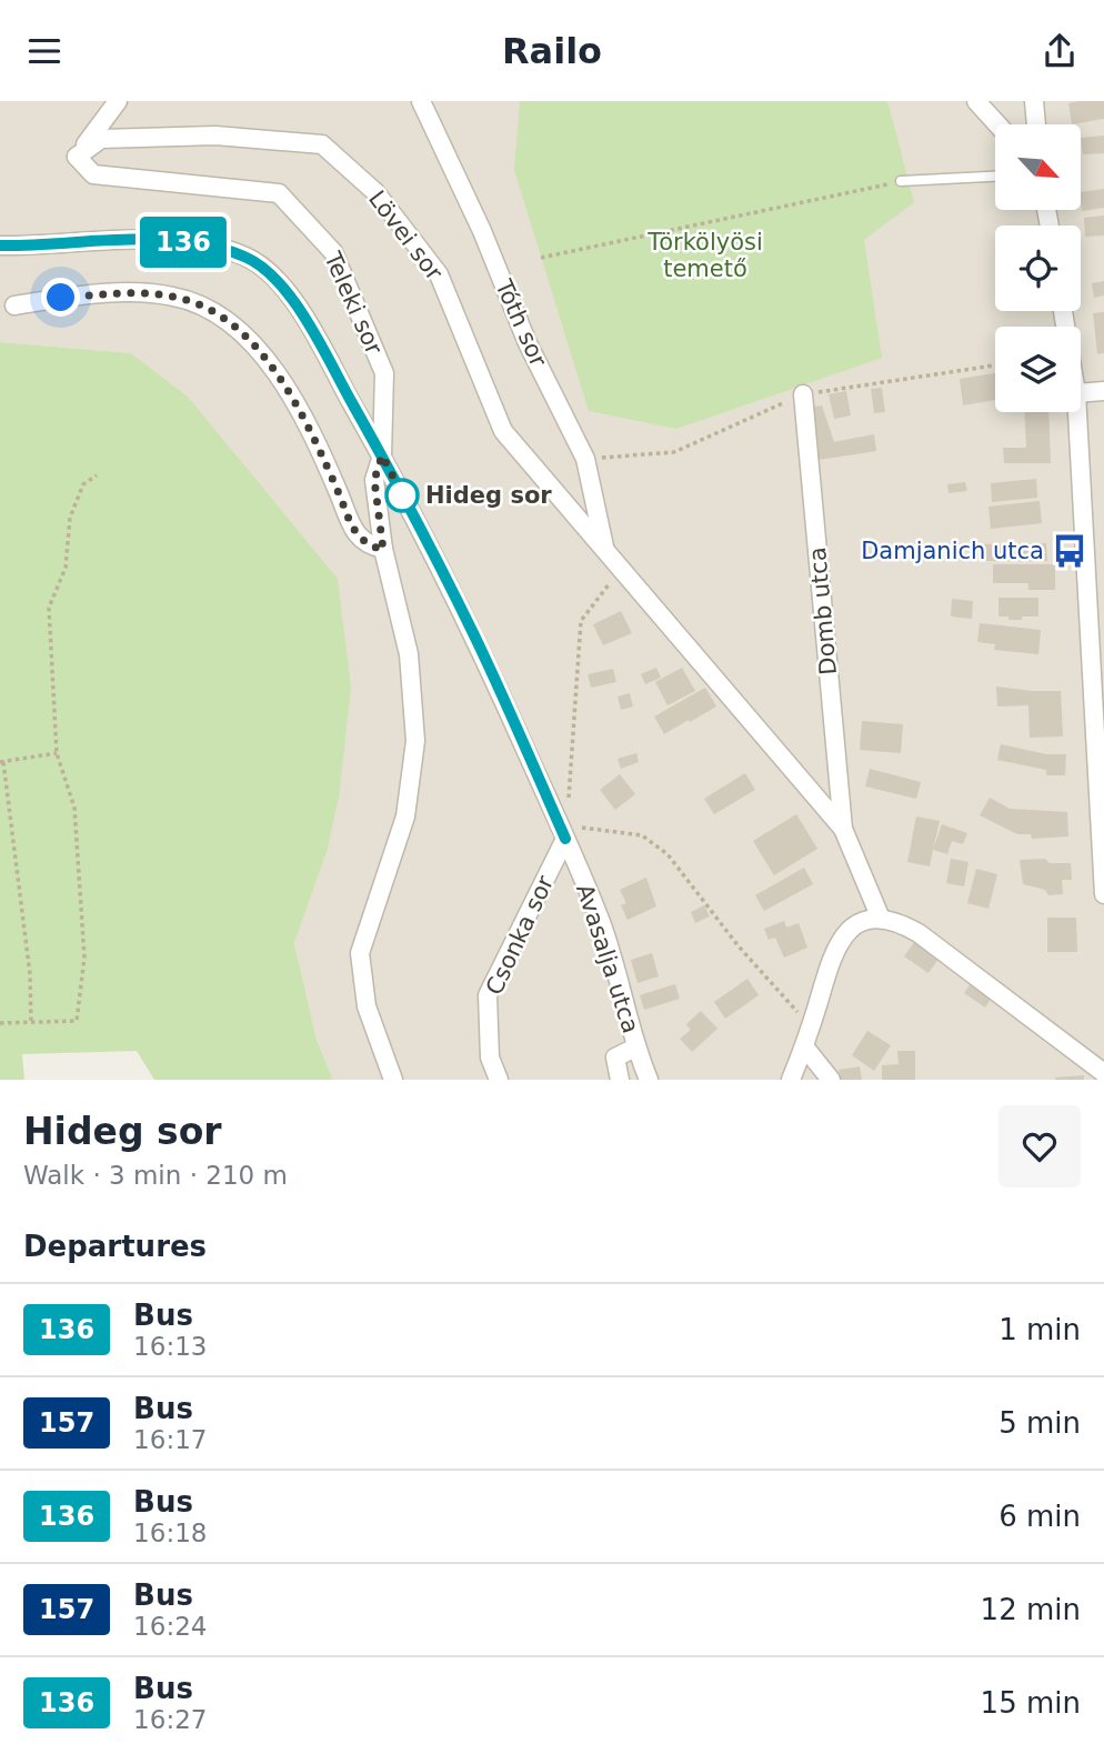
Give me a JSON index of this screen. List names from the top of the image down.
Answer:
{
  "streets": {
    "street": [
      "Lövei sor",
      "Teleki sor",
      "Tóth sor",
      "Domb utca",
      "Csonka sor",
      "Avasalja utca"
    ]
  },
  "crossings": [
    ["Lövei sor", "Teleki sor"],
    ["Lövei sor", "Tóth sor"],
    ["Lövei sor", "Domb utca"],
    ["Tóth sor", "Domb utca"],
    ["Csonka sor", "Avasalja utca"]
  ],
  "parks": ["Törkölyösi temető"],
  "places": {
    "other": ["Hideg sor"],
    "bus stop": ["Damjanich utca"]
  },
  "lines": ["bus line 136"],
  "north": "bottom right",
  "page": {
    "header": "Railo",
    "on_map": "136",
    "heading": [
      ["Hideg sor", "Walk · 3 min · 210 m"],
      "Departures"
    ],
    "list": [
      {
        "mark": "136",
        "name": "Bus",
        "note": "16:13",
        "value": "1 min"
      },
      {
        "mark": "157",
        "name": "Bus",
        "note": "16:17",
        "value": "5 min"
      },
      {
        "mark": "136",
        "name": "Bus",
        "note": "16:18",
        "value": "6 min"
      },
      {
        "mark": "157",
        "name": "Bus",
        "note": "16:24",
        "value": "12 min"
      },
      {
        "mark": "136",
        "name": "Bus",
        "note": "16:27",
        "value": "15 min"
      }
    ]
  }
}
